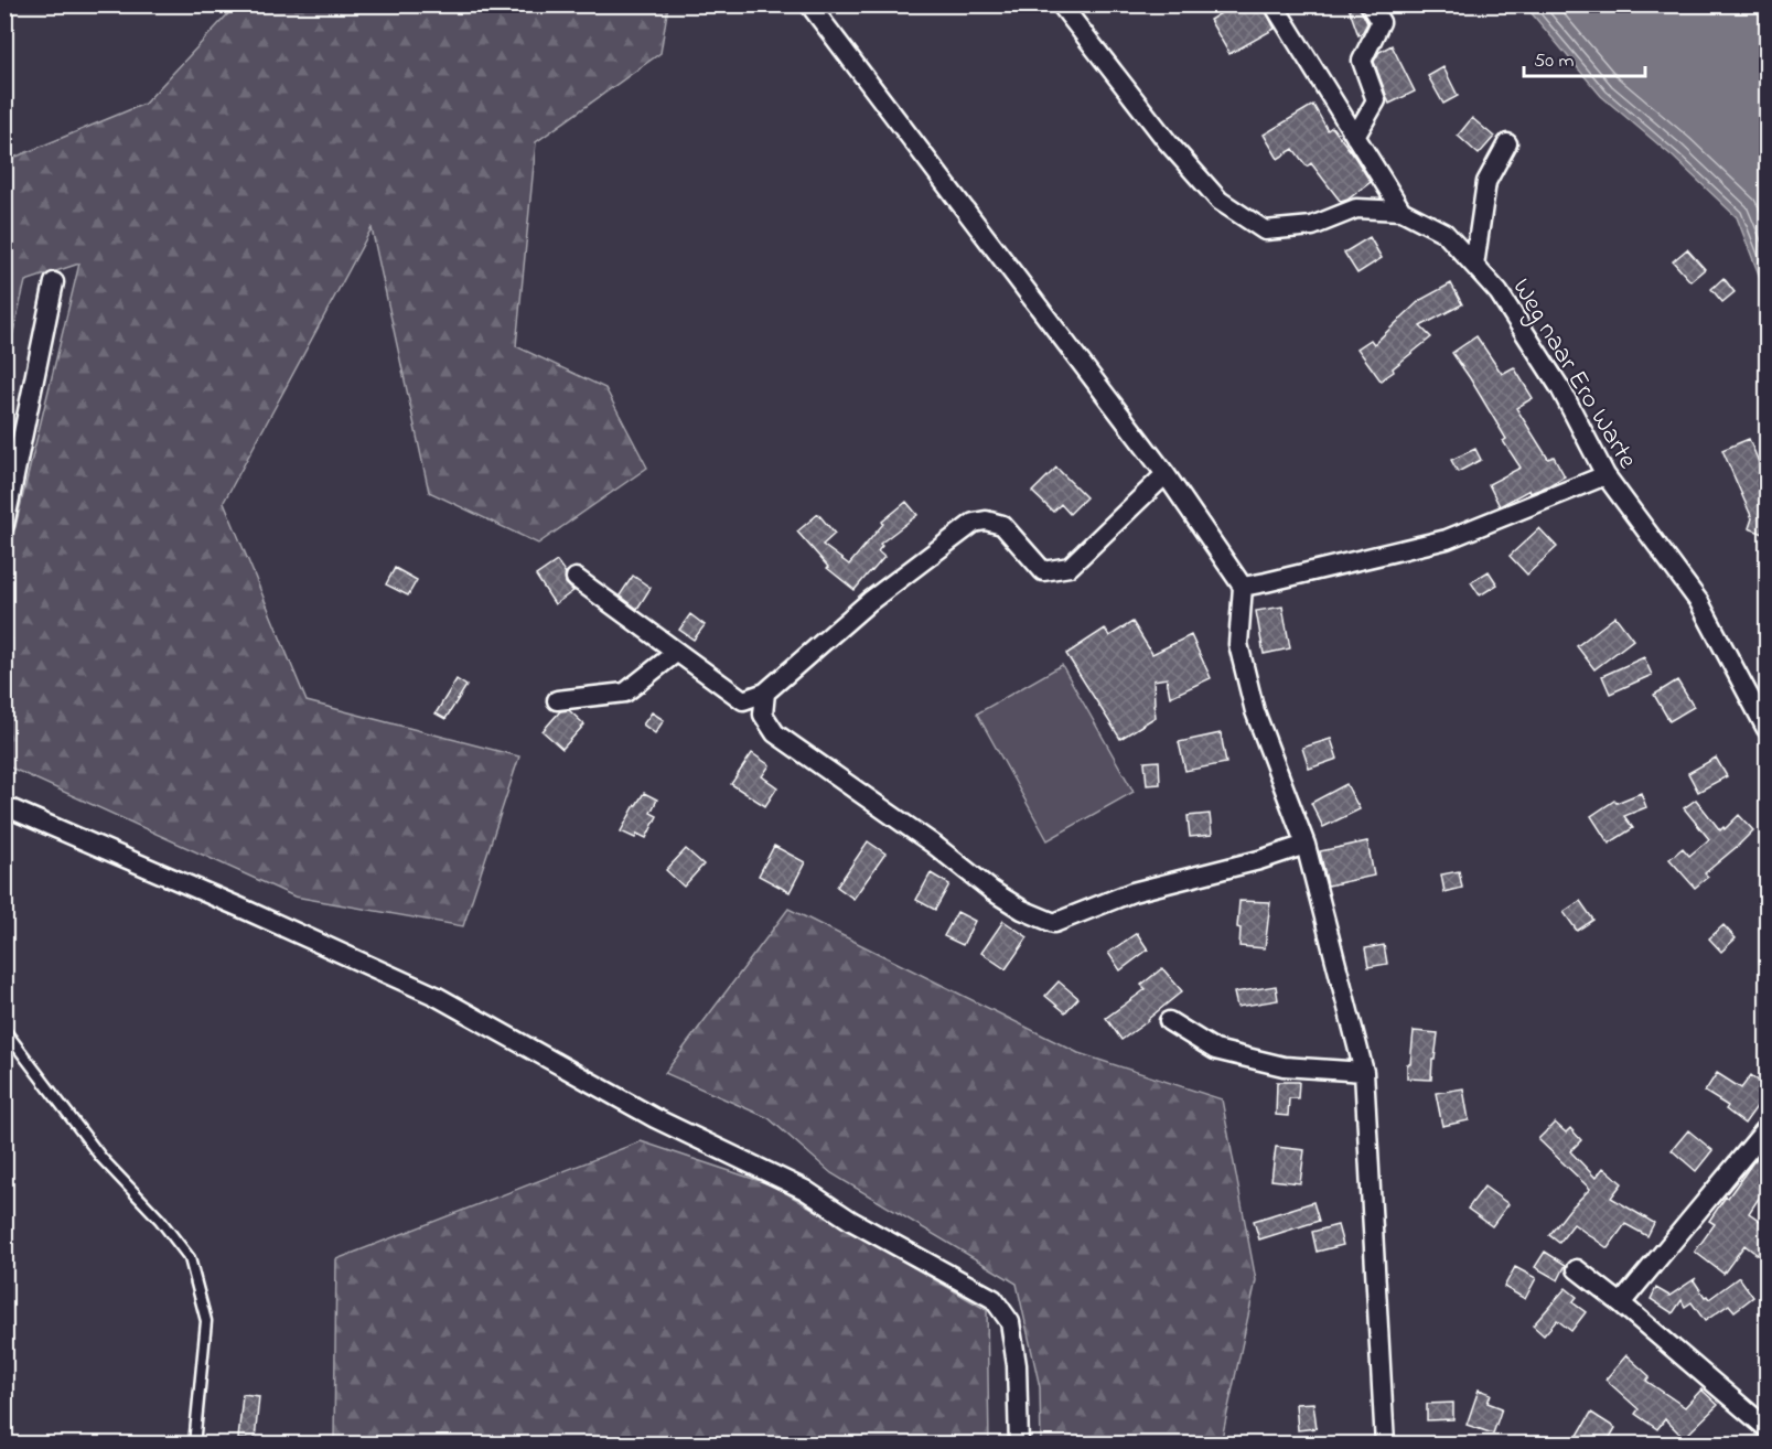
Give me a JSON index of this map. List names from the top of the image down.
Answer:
{
  "streets": {
    "street": ["Weg naar Ero Warte"]
  },
  "scale_bar": "50 m"
}
